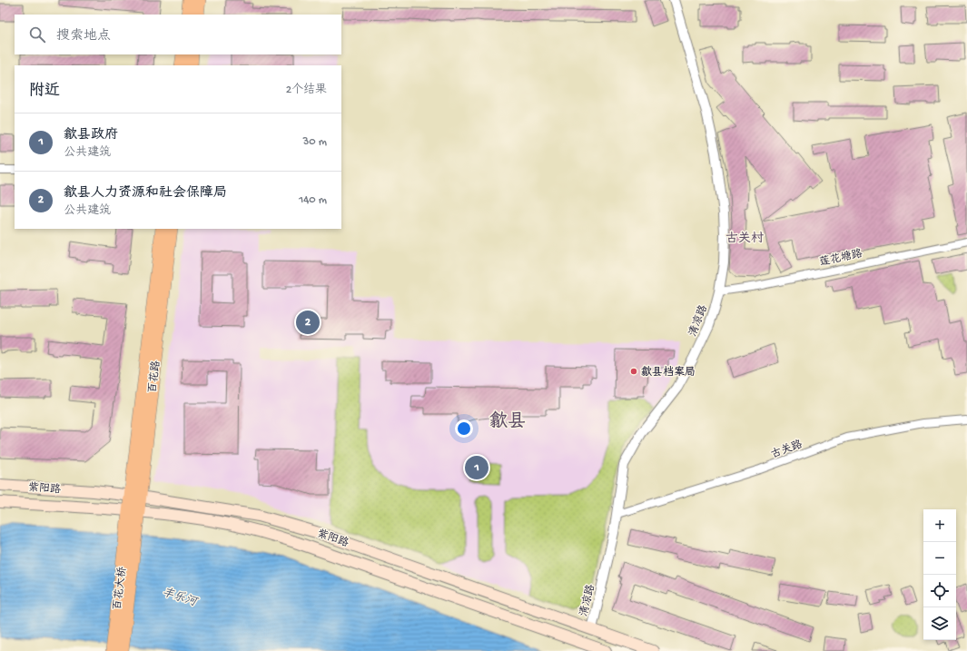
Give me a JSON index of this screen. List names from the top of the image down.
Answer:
{
  "streets": {
    "main road": ["百花路", "紫阳路", "百花大桥"],
    "street": ["莲花塘路", "清凉路", "古关路"]
  },
  "crossings": [
    ["莲花塘路", "清凉路"],
    ["清凉路", "古关路"],
    ["清凉路", "紫阳路"],
    ["百花路", "紫阳路"],
    ["百花路", "百花大桥"]
  ],
  "districts": ["古关村", "歙县"],
  "water": ["丰乐河"],
  "places": ["歙县档案局"],
  "page": {
    "search": "搜索地点",
    "heading": ["附近", "2个结果"],
    "list": [
      {
        "mark": "1",
        "name": "歙县政府",
        "note": "公共建筑",
        "value": "30 m"
      },
      {
        "mark": "2",
        "name": "歙县人力资源和社会保障局",
        "note": "公共建筑",
        "value": "140 m"
      }
    ],
    "pins": ["2", "1"],
    "map_buttons": ["+", "−"]
  }
}
